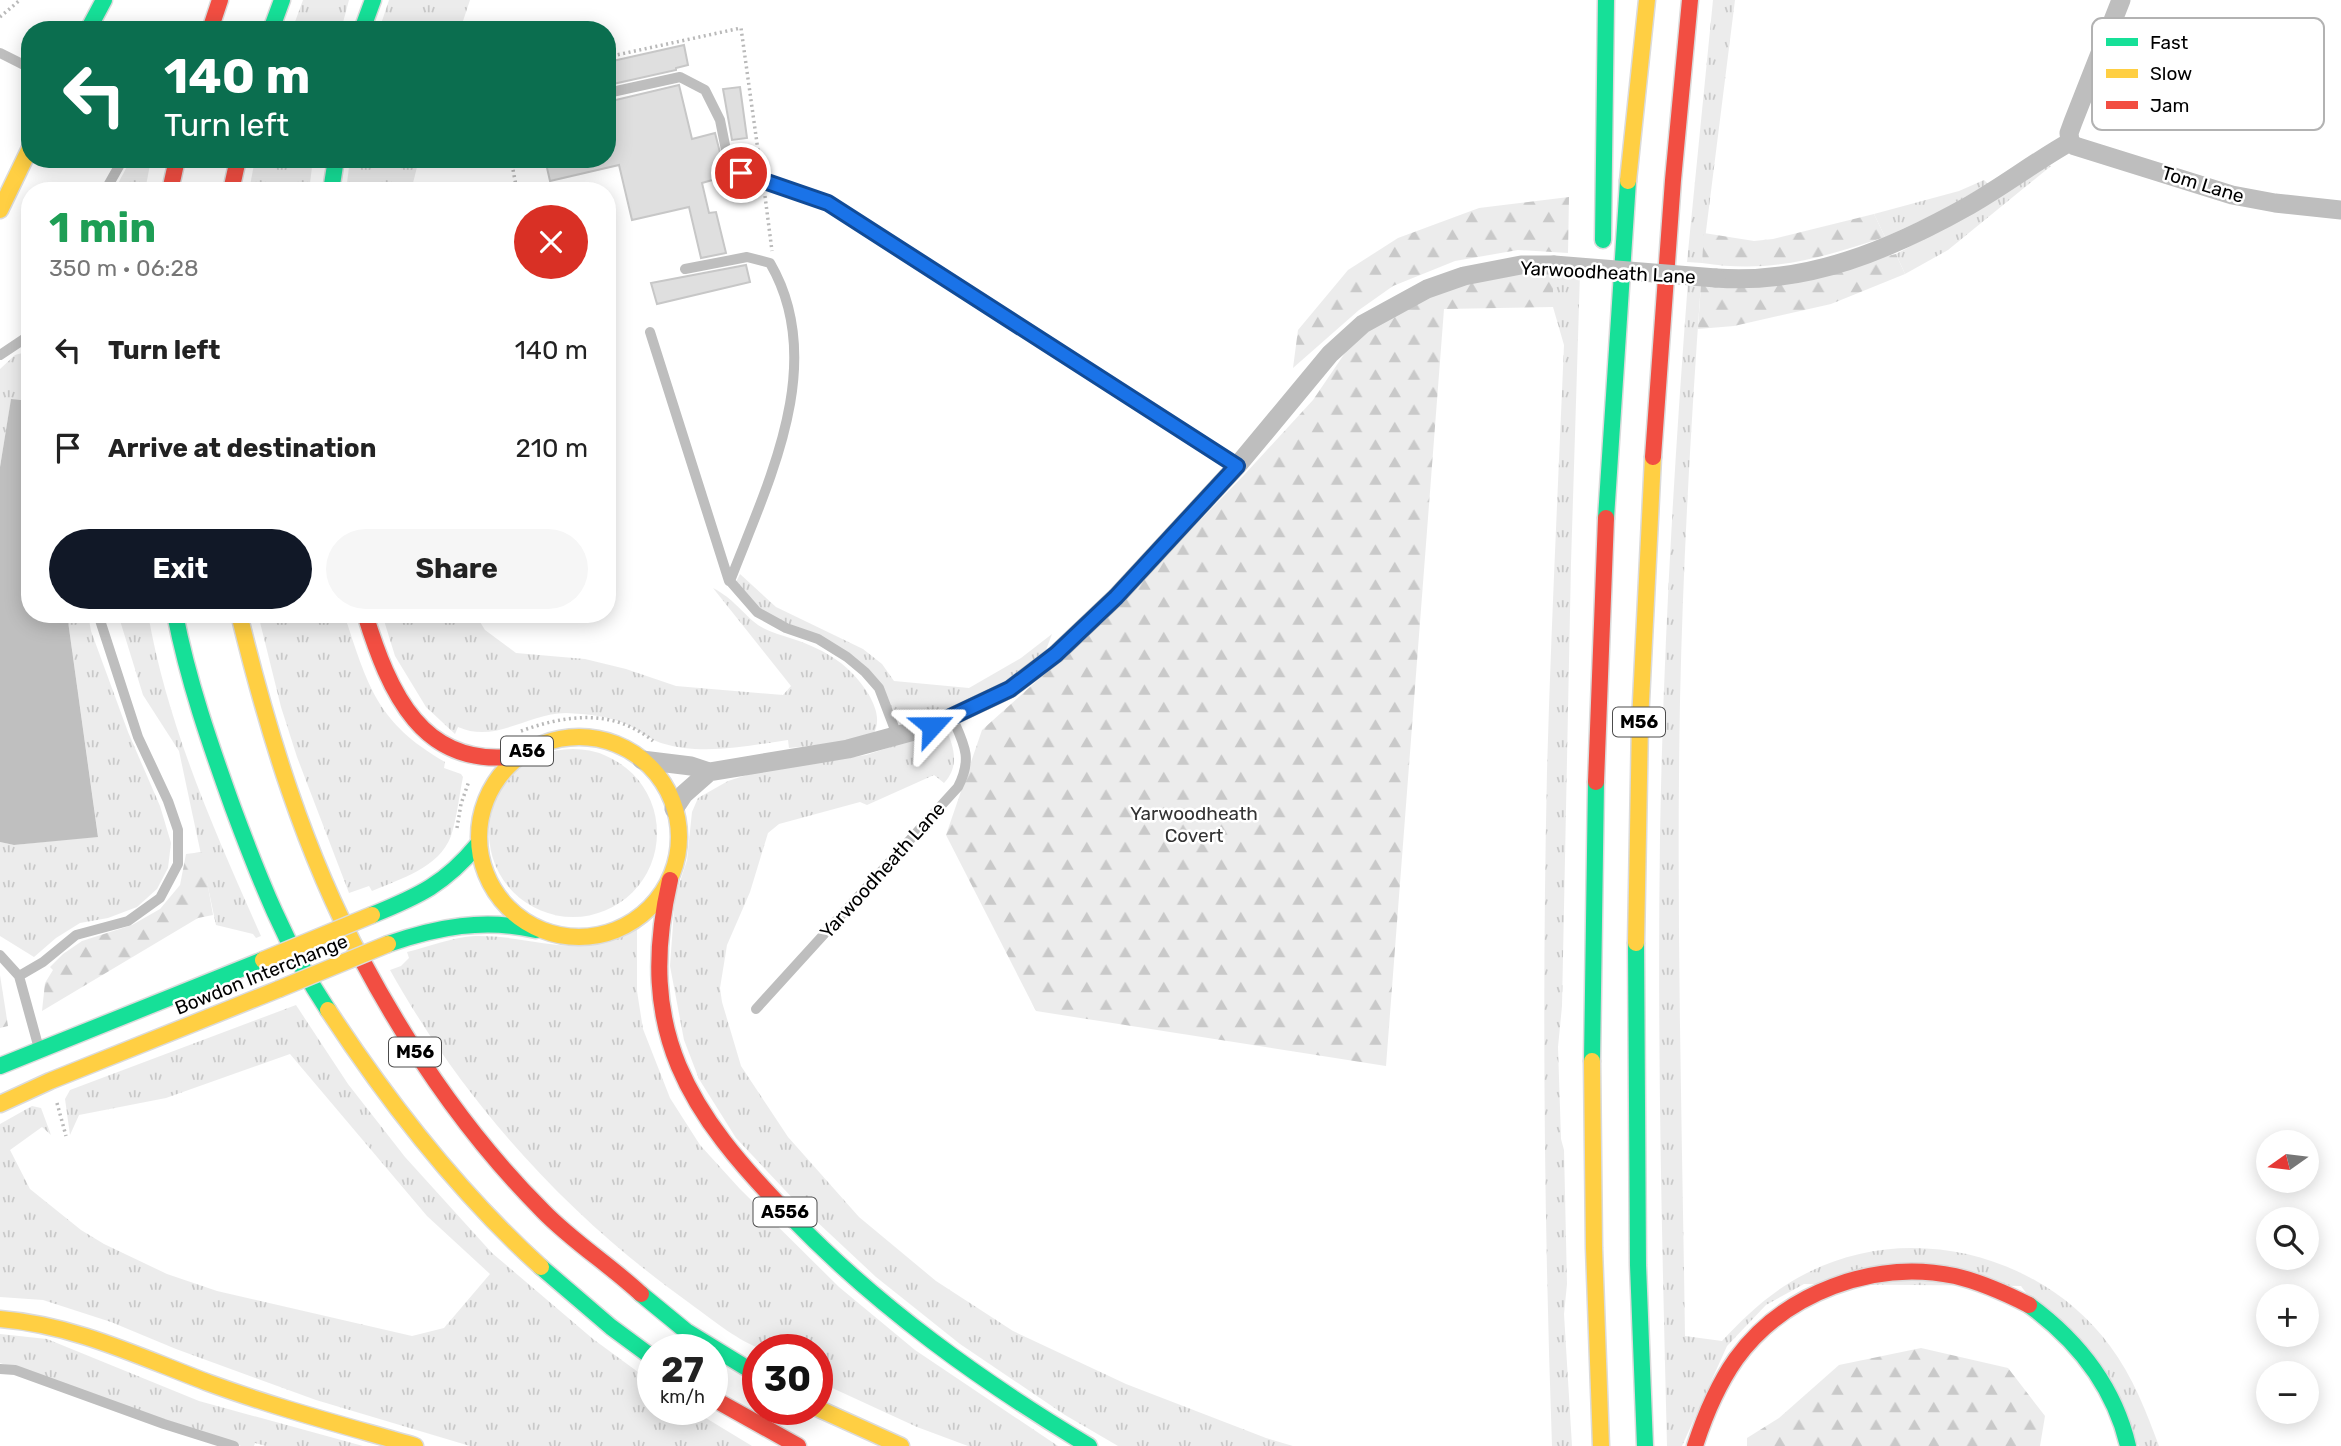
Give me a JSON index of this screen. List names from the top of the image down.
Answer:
{
  "streets": {
    "highway": [
      "M56",
      "A56",
      "Bowdon Interchange",
      "A556"
    ],
    "street": ["Tom Lane", "Yarwoodheath Lane"]
  },
  "crossings": [
    ["Tom Lane", "Yarwoodheath Lane"],
    ["Yarwoodheath Lane", "A56"],
    ["Yarwoodheath Lane", "Bowdon Interchange"],
    ["Yarwoodheath Lane", "A556"],
    ["A56", "Bowdon Interchange"],
    ["A56", "A556"],
    ["Bowdon Interchange", "A556"]
  ],
  "parks": ["Yarwoodheath Covert"],
  "legend": ["Fast", "Slow", "Jam"],
  "north": "left",
  "page": {
    "turn": ["140 m", "Turn left"],
    "heading": ["1 min", "350 m · 06:28"],
    "list": [
      {
        "name": "Turn left",
        "value": "140 m"
      },
      {
        "name": "Arrive at destination",
        "value": "210 m"
      }
    ],
    "buttons": ["Exit", "Share"],
    "map_buttons": ["+", "−"],
    "speed": "27 km/h",
    "limit": "30"
  }
}
